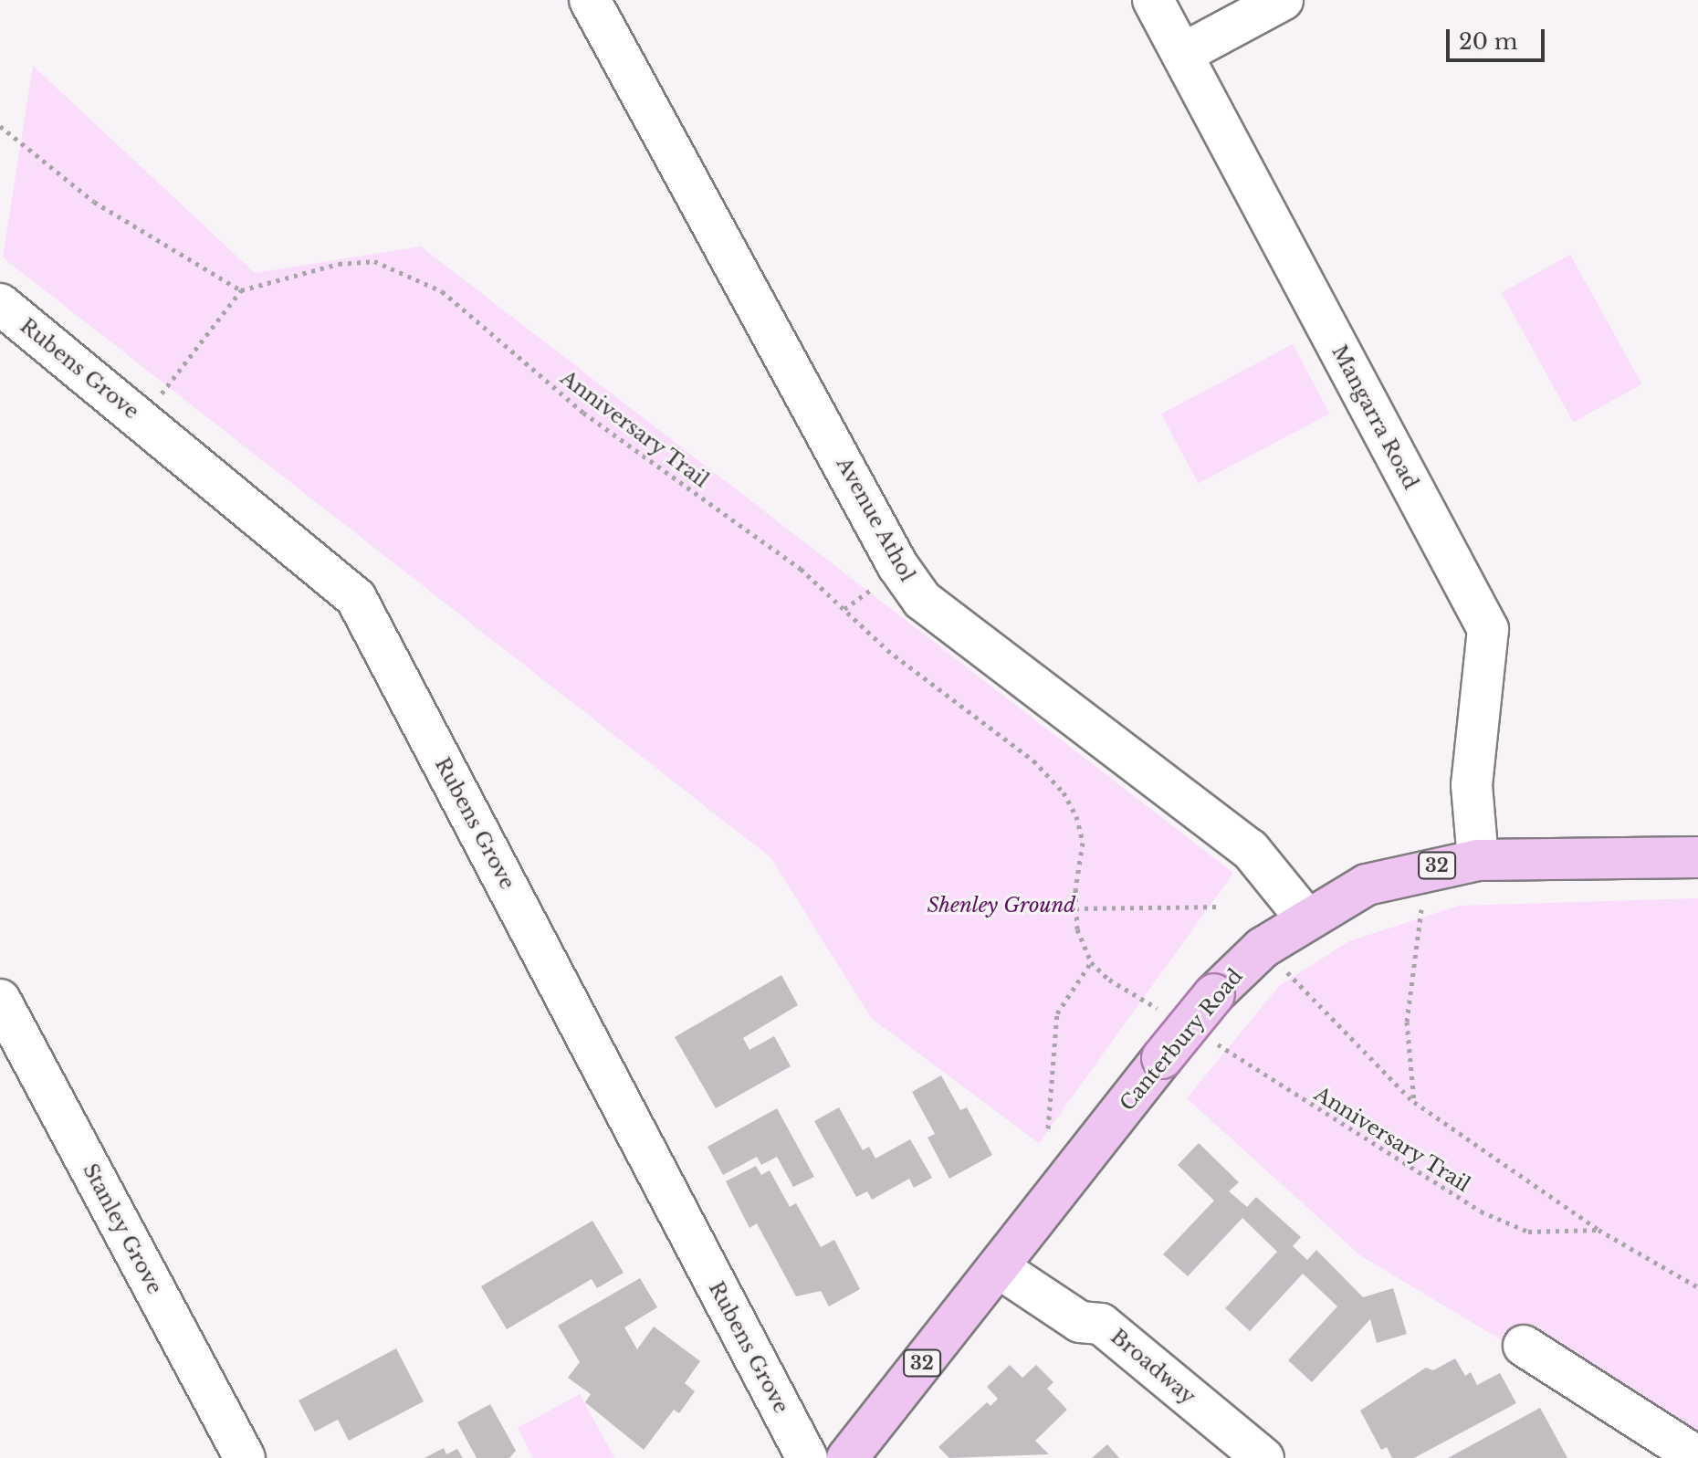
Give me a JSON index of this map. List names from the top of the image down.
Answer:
{
  "streets": {
    "main road": ["32", "Canterbury Road"],
    "street": [
      "Rubens Grove",
      "Mangarra Road",
      "Avenue Athol",
      "Stanley Grove",
      "Broadway"
    ],
    "path": ["Anniversary Trail"]
  },
  "crossings": [
    ["Mangarra Road", "Canterbury Road"],
    ["Avenue Athol", "Canterbury Road"],
    ["Canterbury Road", "Broadway"]
  ],
  "parks": ["Shenley Ground"],
  "scale_bar": "20 m"
}
